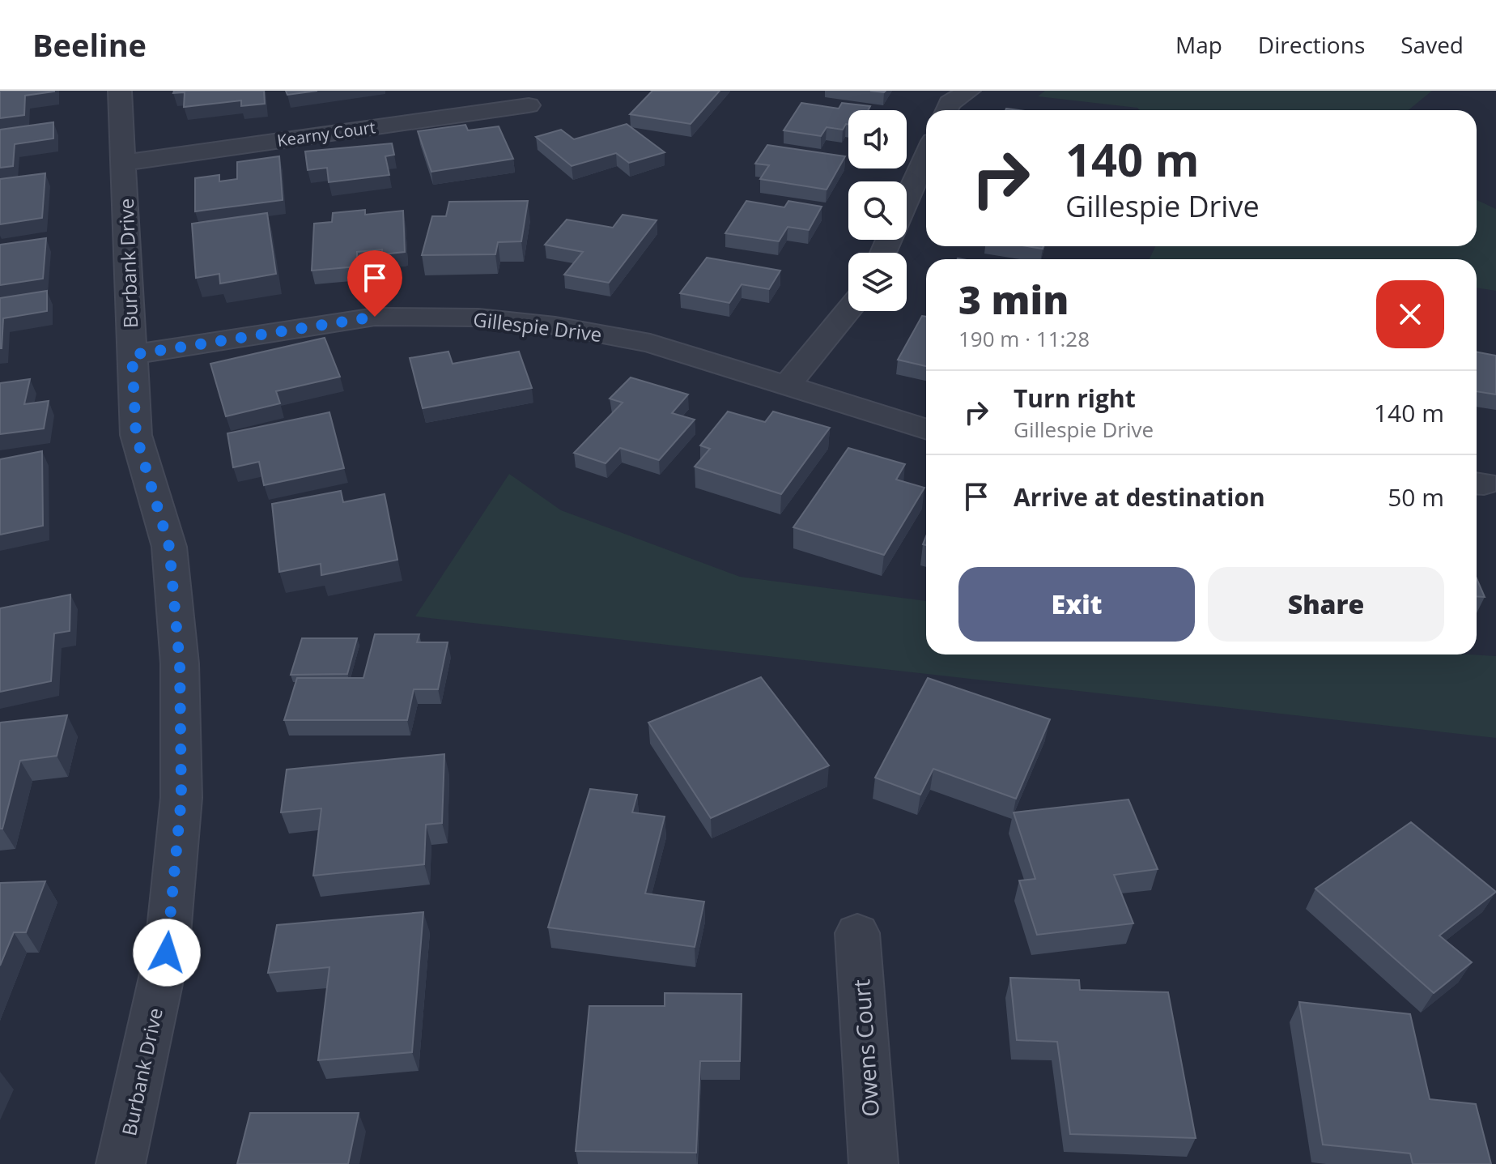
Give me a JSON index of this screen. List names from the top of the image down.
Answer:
{
  "streets": {
    "street": [
      "Kearny Court",
      "Burbank Drive",
      "Gillespie Drive",
      "Owens Court"
    ]
  },
  "crossings": [
    ["Kearny Court", "Burbank Drive"],
    ["Burbank Drive", "Gillespie Drive"]
  ],
  "page": {
    "header": "Beeline",
    "nav": ["Map", "Directions", "Saved"],
    "turn": ["140 m", "Gillespie Drive"],
    "heading": ["3 min", "190 m · 11:28"],
    "list": [
      {
        "name": "Turn right",
        "note": "Gillespie Drive",
        "value": "140 m"
      },
      {
        "name": "Arrive at destination",
        "value": "50 m"
      }
    ],
    "buttons": ["Exit", "Share"]
  }
}
